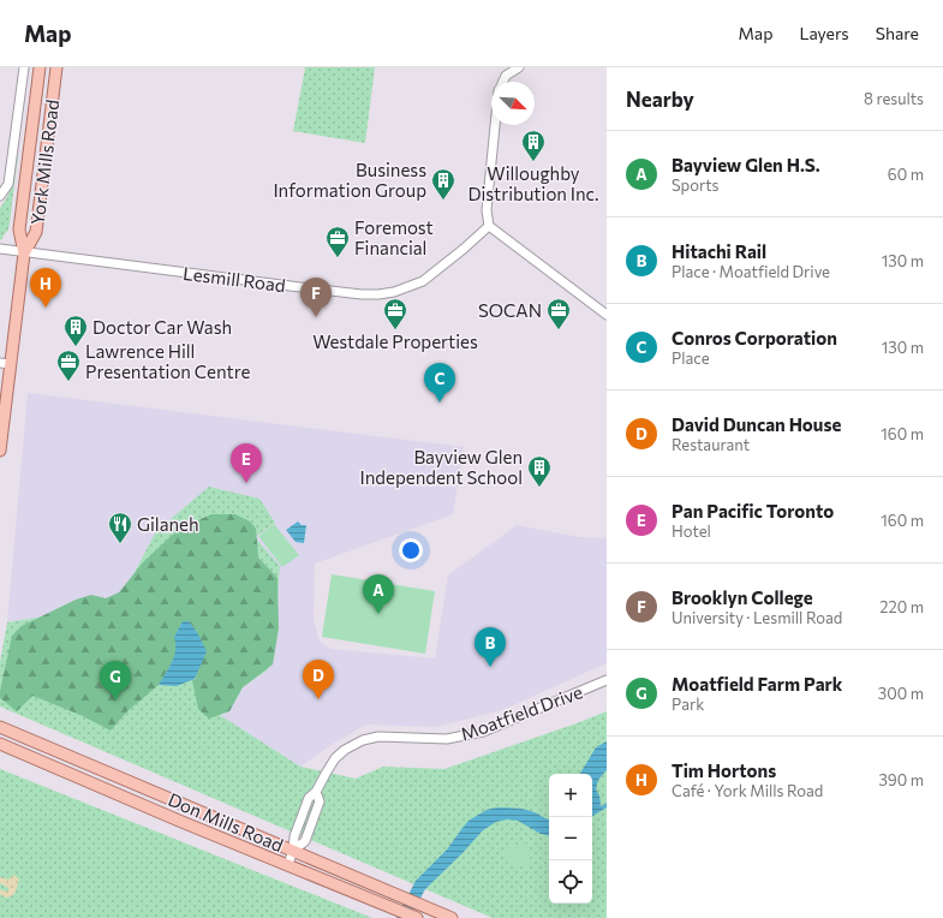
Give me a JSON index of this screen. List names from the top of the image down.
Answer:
{
  "streets": {
    "main road": ["York Mills Road", "Don Mills Road"],
    "street": ["Lesmill Road", "Moatfield Drive"]
  },
  "crossings": [
    ["York Mills Road", "Lesmill Road"],
    ["Moatfield Drive", "Don Mills Road"]
  ],
  "places": {
    "building": [
      "Willoughby Distribution Inc.",
      "Business Information Group",
      "Doctor Car Wash",
      "Bayview Glen Independent School"
    ],
    "office": [
      "Foremost Financial",
      "Westdale Properties",
      "SOCAN",
      "Lawrence Hill Presentation Centre"
    ],
    "restaurant": ["Gilaneh"]
  },
  "north": "bottom right",
  "page": {
    "header": "Map",
    "nav": ["Map", "Layers", "Share"],
    "heading": ["Nearby", "8 results"],
    "list": [
      {
        "mark": "A",
        "name": "Bayview Glen H.S.",
        "note": "Sports",
        "value": "60 m"
      },
      {
        "mark": "B",
        "name": "Hitachi Rail",
        "note": "Place · Moatfield Drive",
        "value": "130 m"
      },
      {
        "mark": "C",
        "name": "Conros Corporation",
        "note": "Place",
        "value": "130 m"
      },
      {
        "mark": "D",
        "name": "David Duncan House",
        "note": "Restaurant",
        "value": "160 m"
      },
      {
        "mark": "E",
        "name": "Pan Pacific Toronto",
        "note": "Hotel",
        "value": "160 m"
      },
      {
        "mark": "F",
        "name": "Brooklyn College",
        "note": "University · Lesmill Road",
        "value": "220 m"
      },
      {
        "mark": "G",
        "name": "Moatfield Farm Park",
        "note": "Park",
        "value": "300 m"
      },
      {
        "mark": "H",
        "name": "Tim Hortons",
        "note": "Café · York Mills Road",
        "value": "390 m"
      }
    ],
    "pins": [
      "H",
      "F",
      "C",
      "E",
      "A",
      "B",
      "D",
      "G"
    ],
    "map_buttons": ["+", "−"]
  }
}
